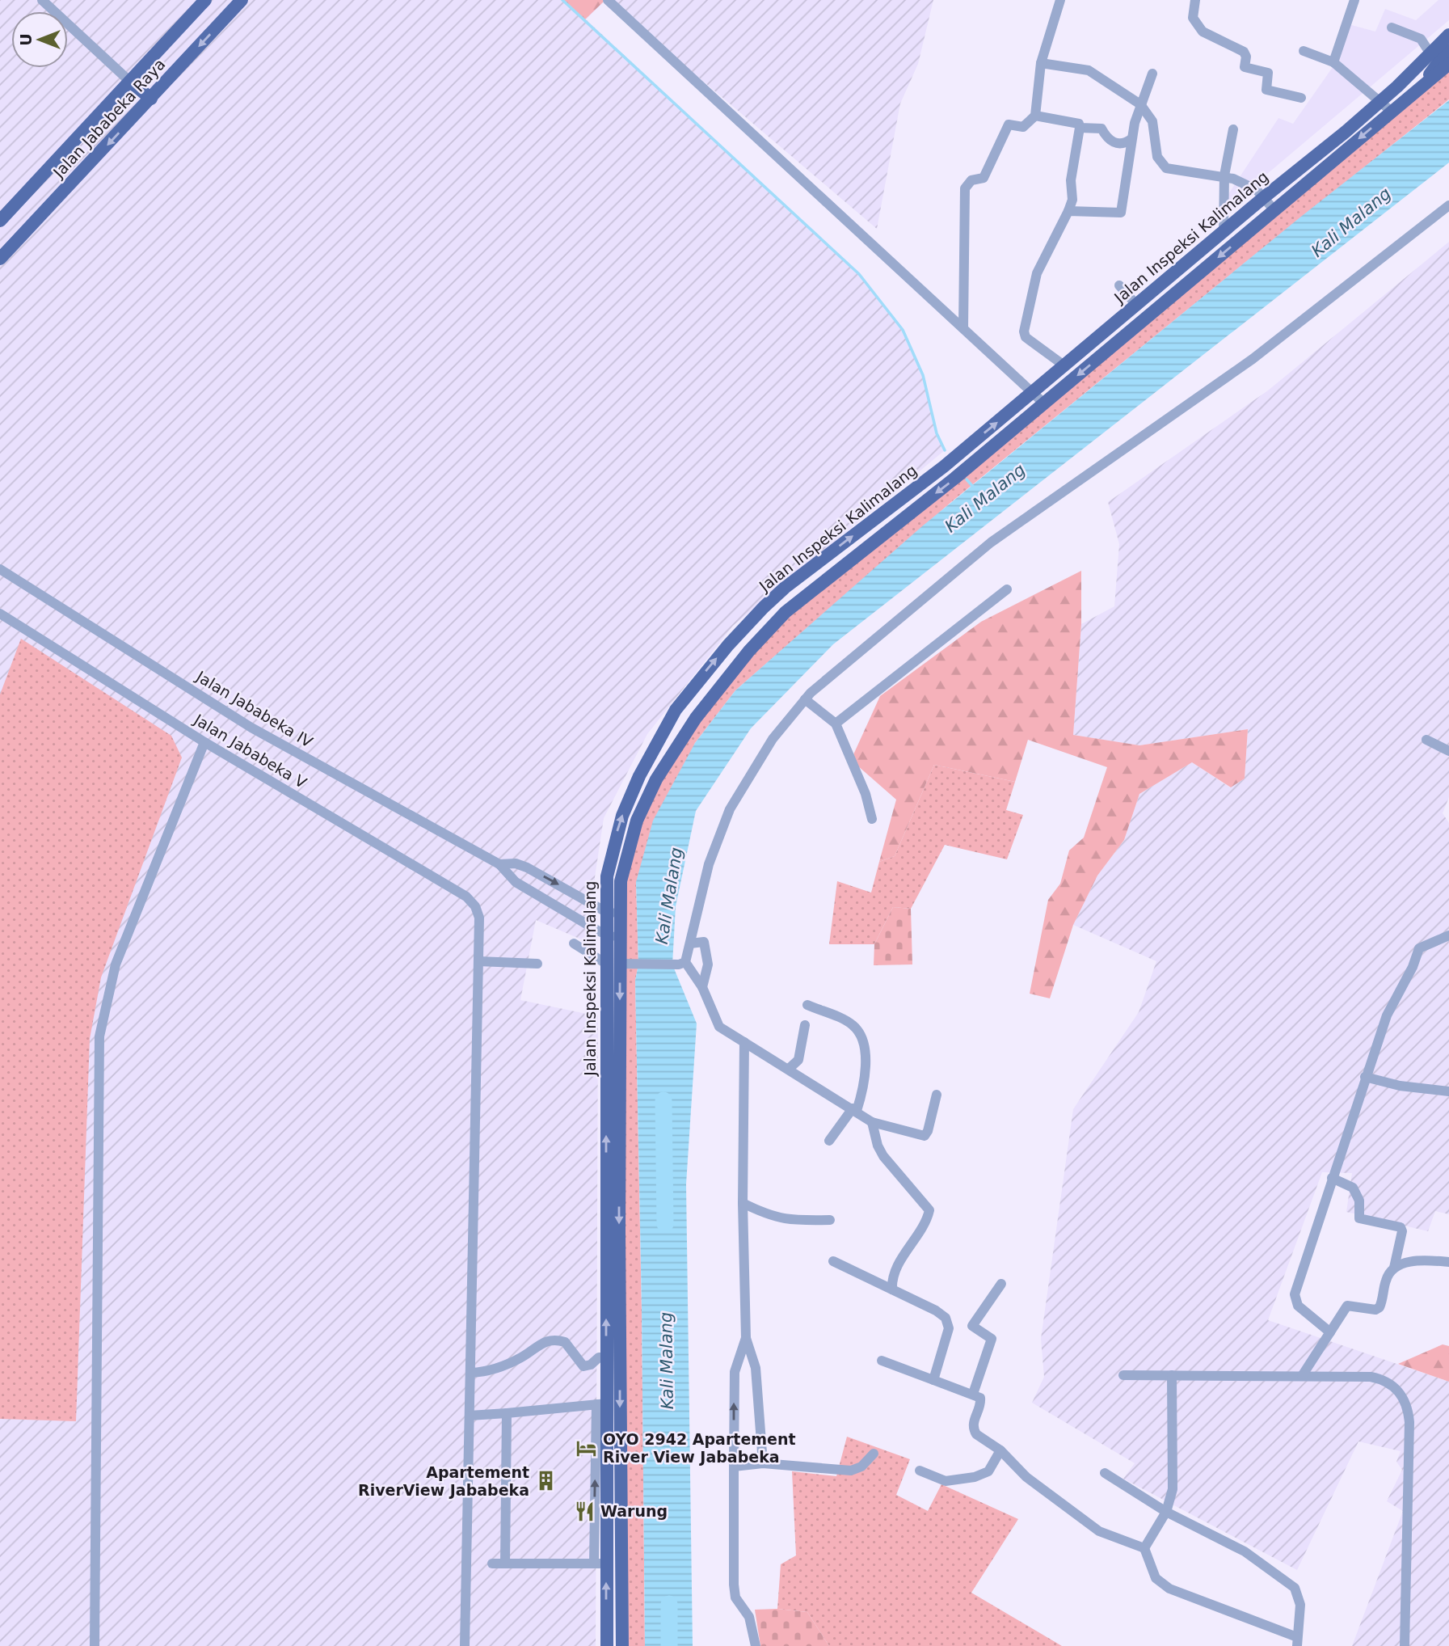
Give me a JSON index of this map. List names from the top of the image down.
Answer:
{
  "streets": {
    "main road": ["Jalan Jababeka Raya", "Jalan Inspeksi Kalimalang"],
    "street": ["Jalan Jababeka IV", "Jalan Jababeka V"]
  },
  "crossings": [
    ["Jalan Inspeksi Kalimalang", "Jalan Jababeka IV"]
  ],
  "water": ["Kali Malang"],
  "places": {
    "hotel": ["OYO 2942 Apartement River View Jababeka"],
    "building": ["Apartement RiverView Jababeka"],
    "restaurant": ["Warung"]
  },
  "north": "left"
}
